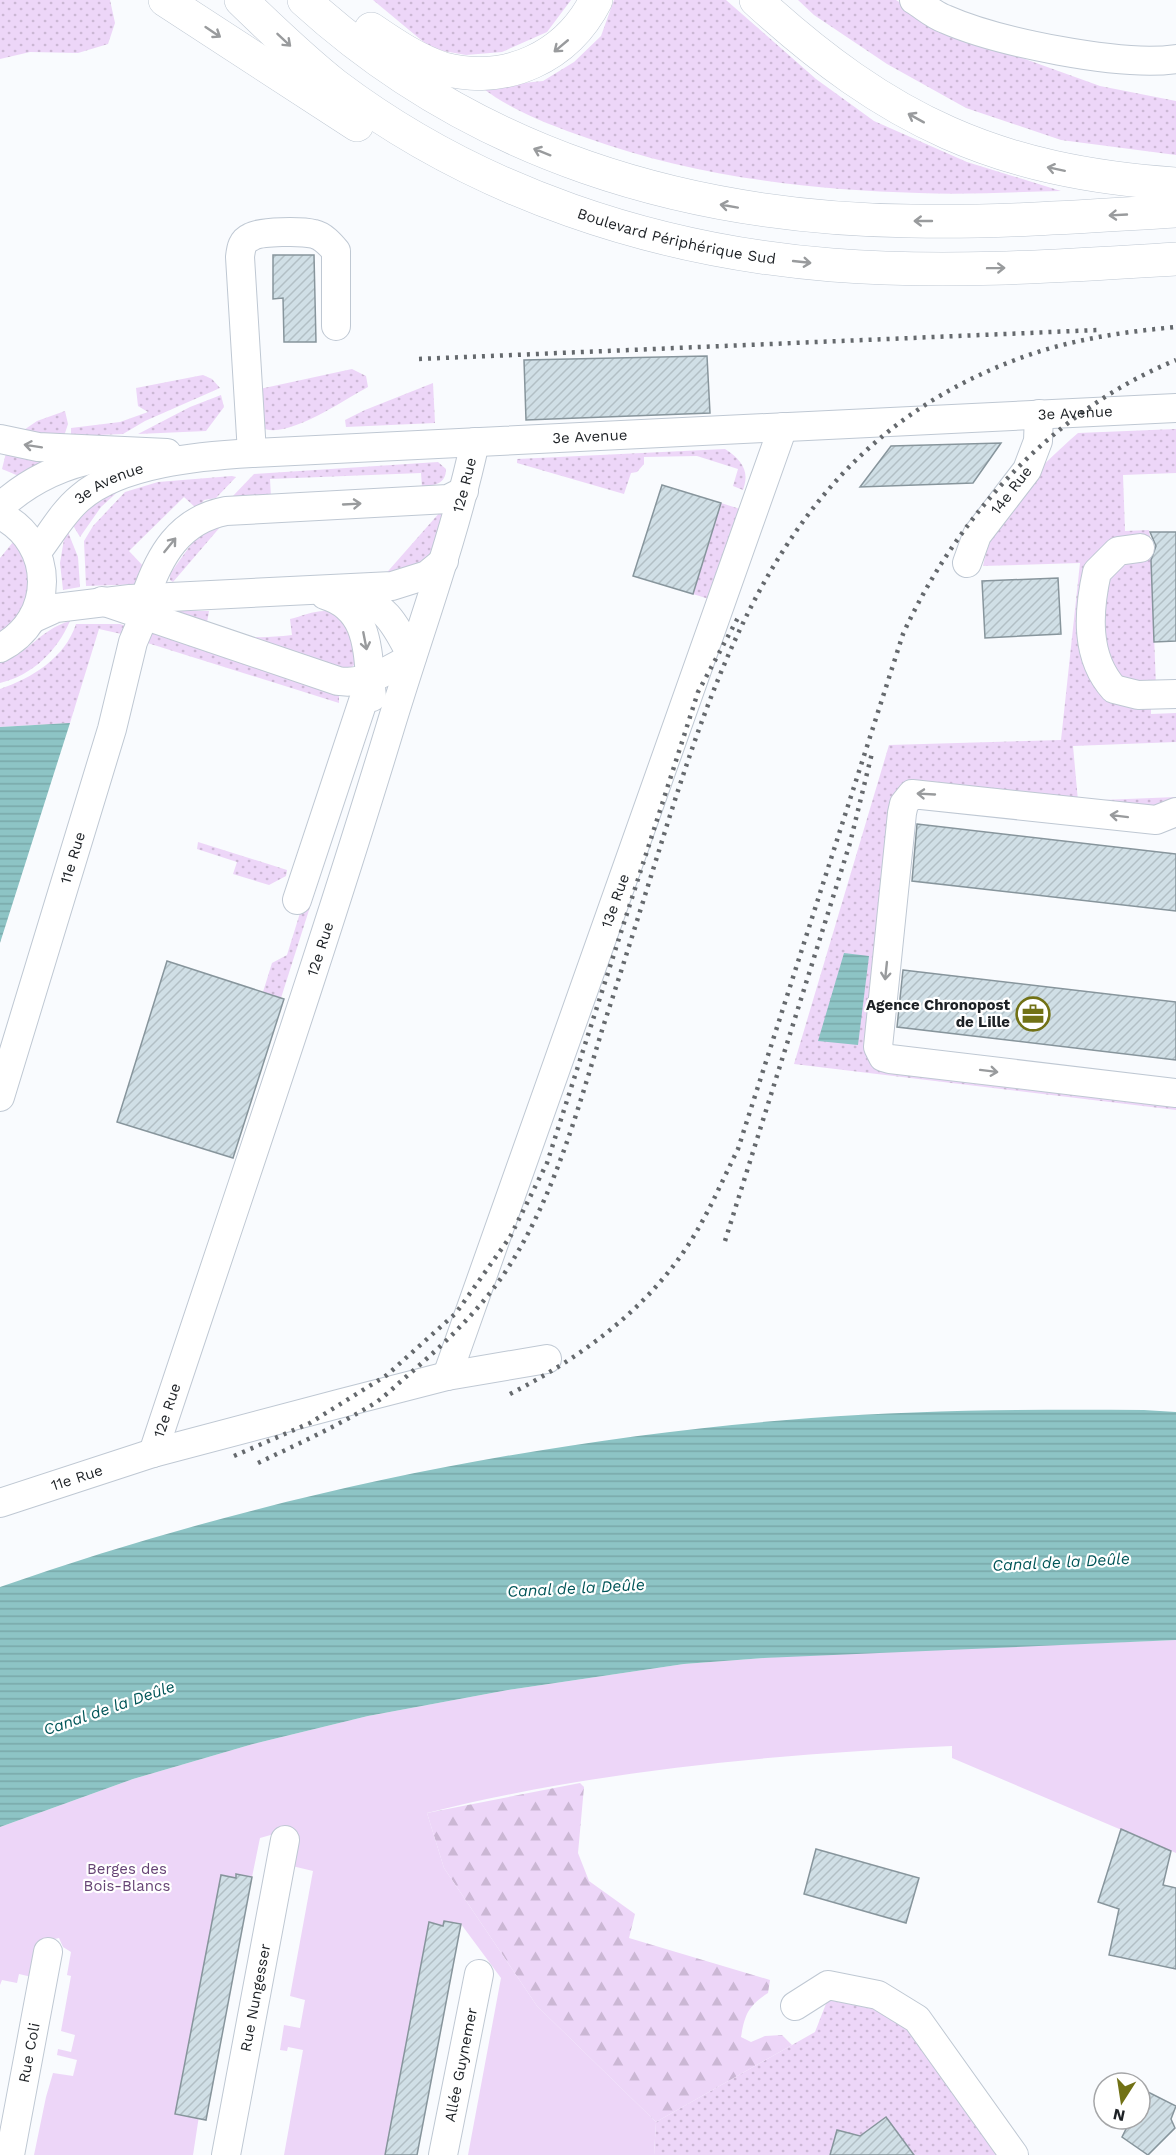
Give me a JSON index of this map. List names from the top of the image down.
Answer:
{
  "streets": {
    "highway": ["Boulevard Périphérique Sud"],
    "street": [
      "3e Avenue",
      "12e Rue",
      "14e Rue",
      "11e Rue",
      "13e Rue",
      "Rue Nungesser",
      "Rue Coli",
      "Allée Guynemer"
    ]
  },
  "crossings": [
    ["3e Avenue", "12e Rue"],
    ["3e Avenue", "14e Rue"],
    ["3e Avenue", "13e Rue"],
    ["12e Rue", "11e Rue"],
    ["11e Rue", "13e Rue"]
  ],
  "water": ["Canal de la Deûle"],
  "parks": ["Berges des Bois-Blancs"],
  "places": {
    "office": ["Agence Chronopost de Lille"]
  },
  "north": "bottom"
}
